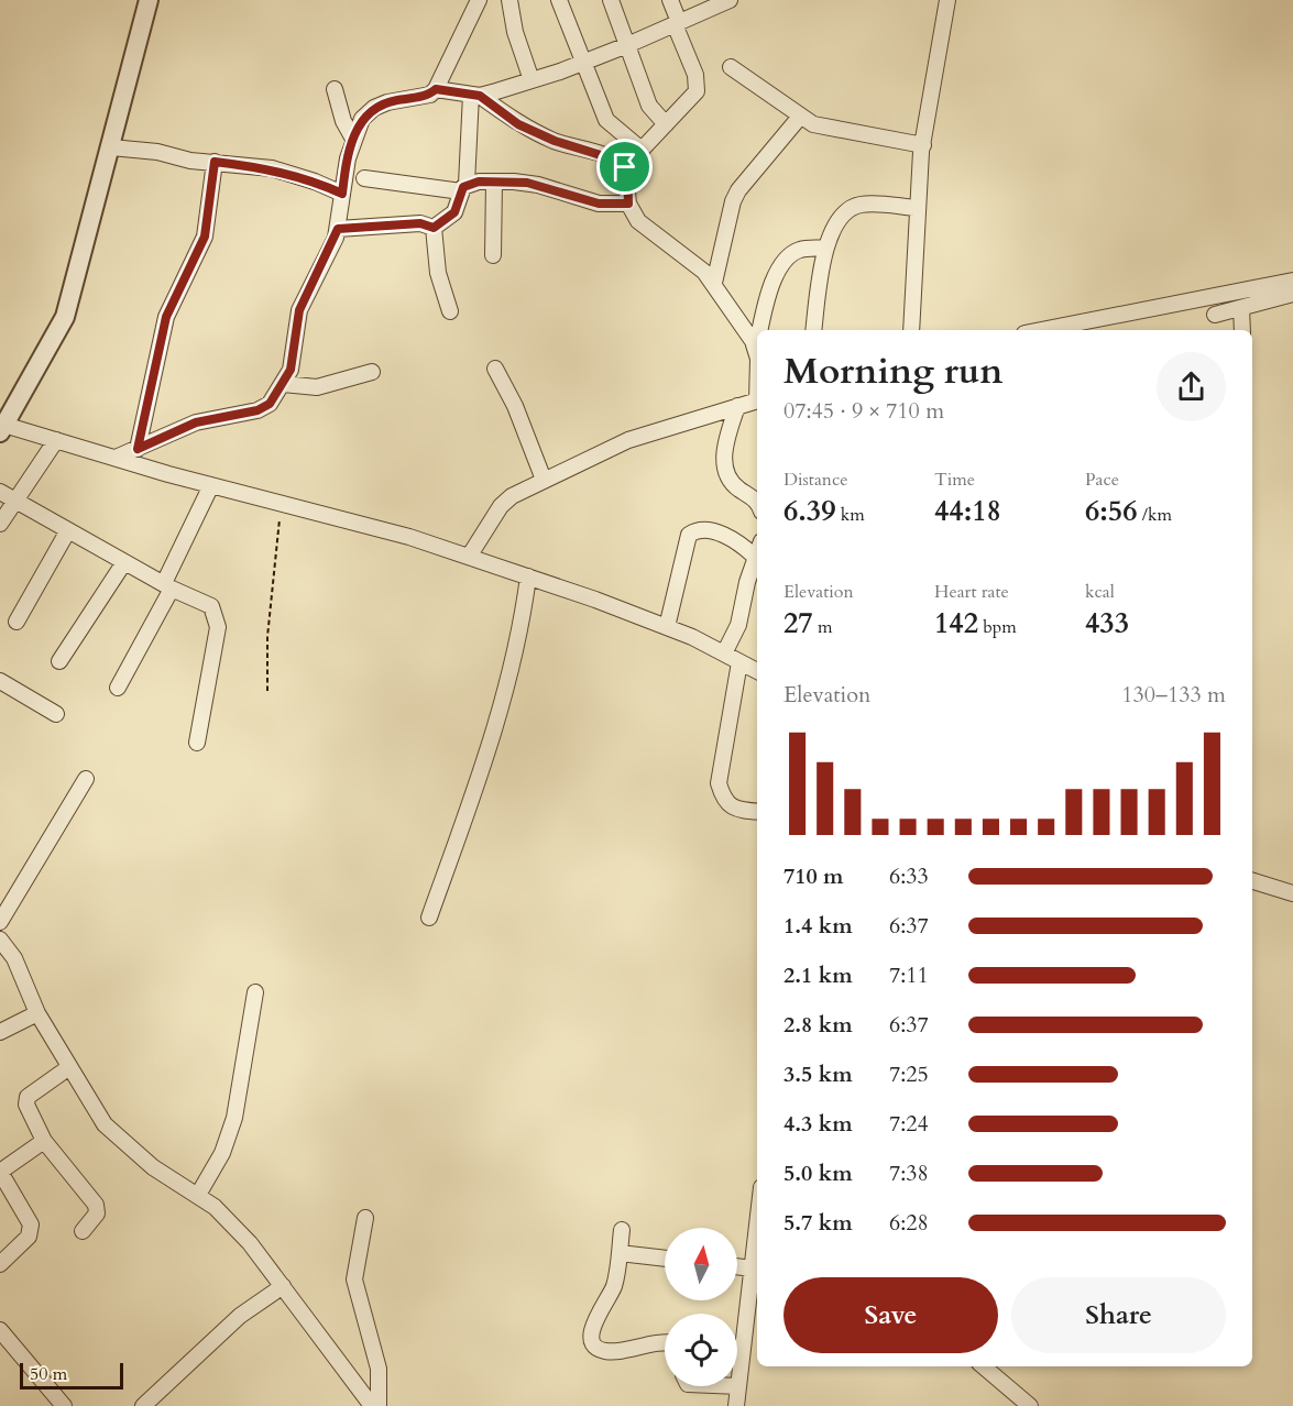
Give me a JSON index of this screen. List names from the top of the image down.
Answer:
{
  "scale_bar": "50 m",
  "north": "top",
  "page": {
    "heading": ["Morning run", "07:45 · 9 × 710 m"],
    "stats": [
      ["Distance", "6.39 km"],
      ["Time", "44:18"],
      ["Pace", "6:56 /km"],
      ["Elevation", "27 m"],
      ["Heart rate", "142 bpm"],
      ["kcal", "433"]
    ],
    "chart": ["Elevation", "130–133 m"],
    "list": [
      {
        "name": "710 m",
        "note": "6:33"
      },
      {
        "name": "1.4 km",
        "note": "6:37"
      },
      {
        "name": "2.1 km",
        "note": "7:11"
      },
      {
        "name": "2.8 km",
        "note": "6:37"
      },
      {
        "name": "3.5 km",
        "note": "7:25"
      },
      {
        "name": "4.3 km",
        "note": "7:24"
      },
      {
        "name": "5.0 km",
        "note": "7:38"
      },
      {
        "name": "5.7 km",
        "note": "6:28"
      }
    ],
    "buttons": ["Save", "Share"],
    "scale": "50 m"
  }
}
